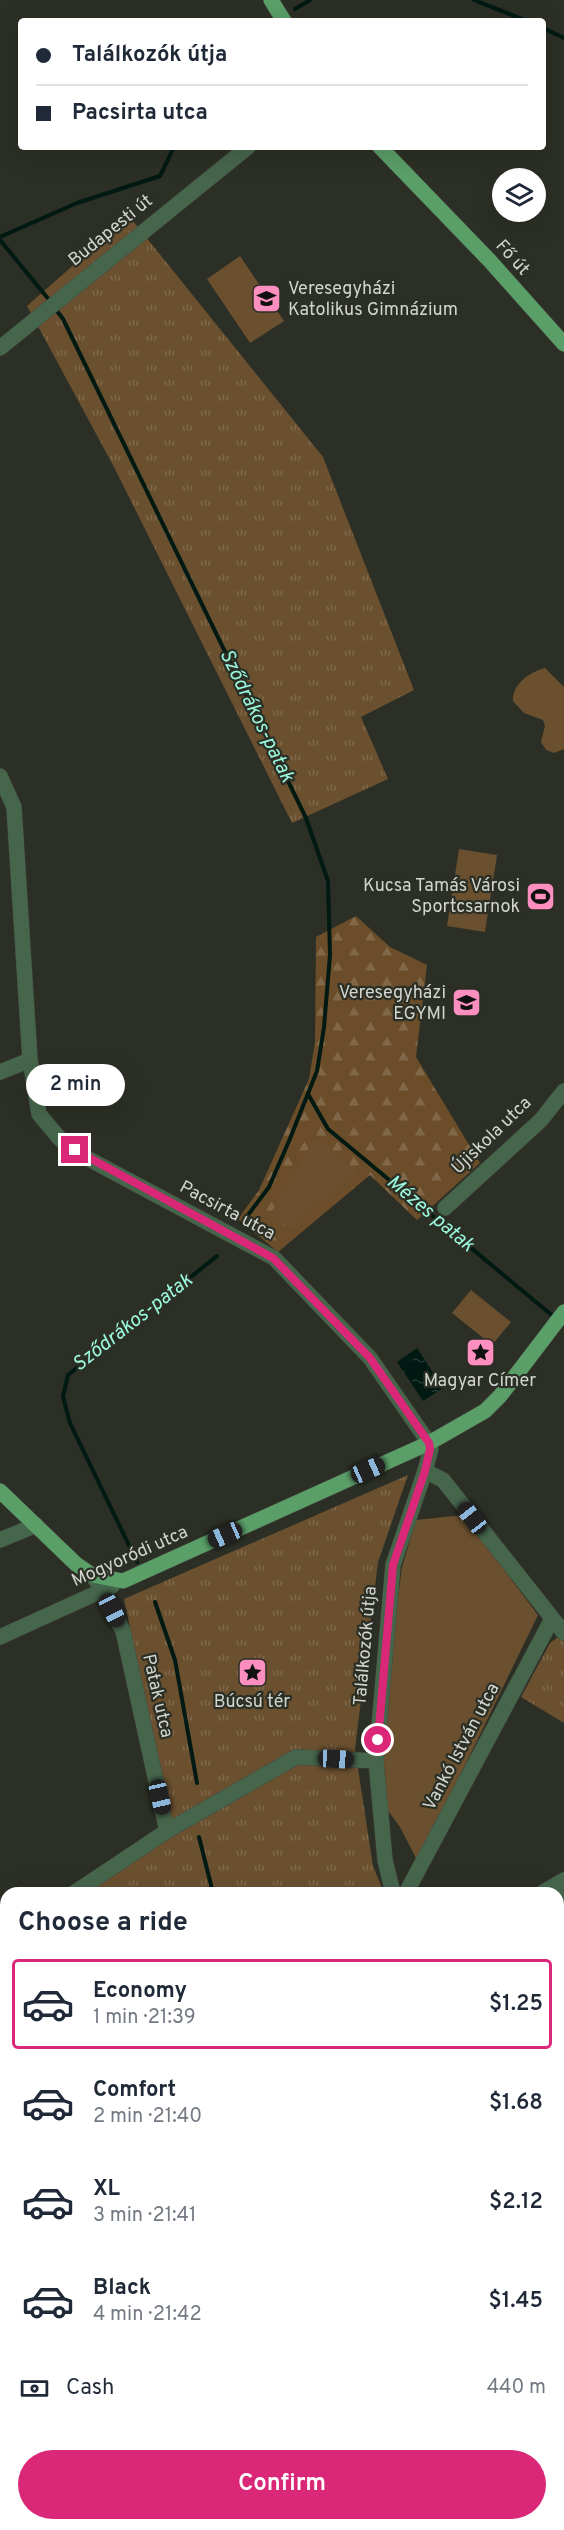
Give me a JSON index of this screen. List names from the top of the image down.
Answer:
{
  "streets": {
    "main road": ["Fő út", "Mogyoródi utca"],
    "street": [
      "Budapesti út",
      "Újiskola utca",
      "Pacsirta utca",
      "Találkozók útja",
      "Patak utca",
      "Vankó István utca"
    ]
  },
  "crossings": [
    ["Pacsirta utca", "Mogyoródi utca"],
    ["Pacsirta utca", "Találkozók útja"],
    ["Mogyoródi utca", "Találkozók útja"],
    ["Mogyoródi utca", "Patak utca"]
  ],
  "water": ["Sződrákos-patak", "Mézes patak"],
  "places": {
    "school or university": ["Veresegyházi Katolikus Gimnázium", "Veresegyházi EGYMI"],
    "sports": ["Kucsa Tamás Városi Sportcsarnok"],
    "place": ["Magyar Címer", "Búcsú tér"]
  },
  "page": {
    "banner": ["Találkozók útja", "Pacsirta utca"],
    "bubble": "2 min",
    "heading": "Choose a ride",
    "list": [
      {
        "name": "Economy",
        "note": "1 min · 21:39",
        "value": "$1.25"
      },
      {
        "name": "Comfort",
        "note": "2 min · 21:40",
        "value": "$1.68"
      },
      {
        "name": "XL",
        "note": "3 min · 21:41",
        "value": "$2.12"
      },
      {
        "name": "Black",
        "note": "4 min · 21:42",
        "value": "$1.45"
      }
    ],
    "pay": ["Cash", "440 m"],
    "buttons": "Confirm"
  }
}
